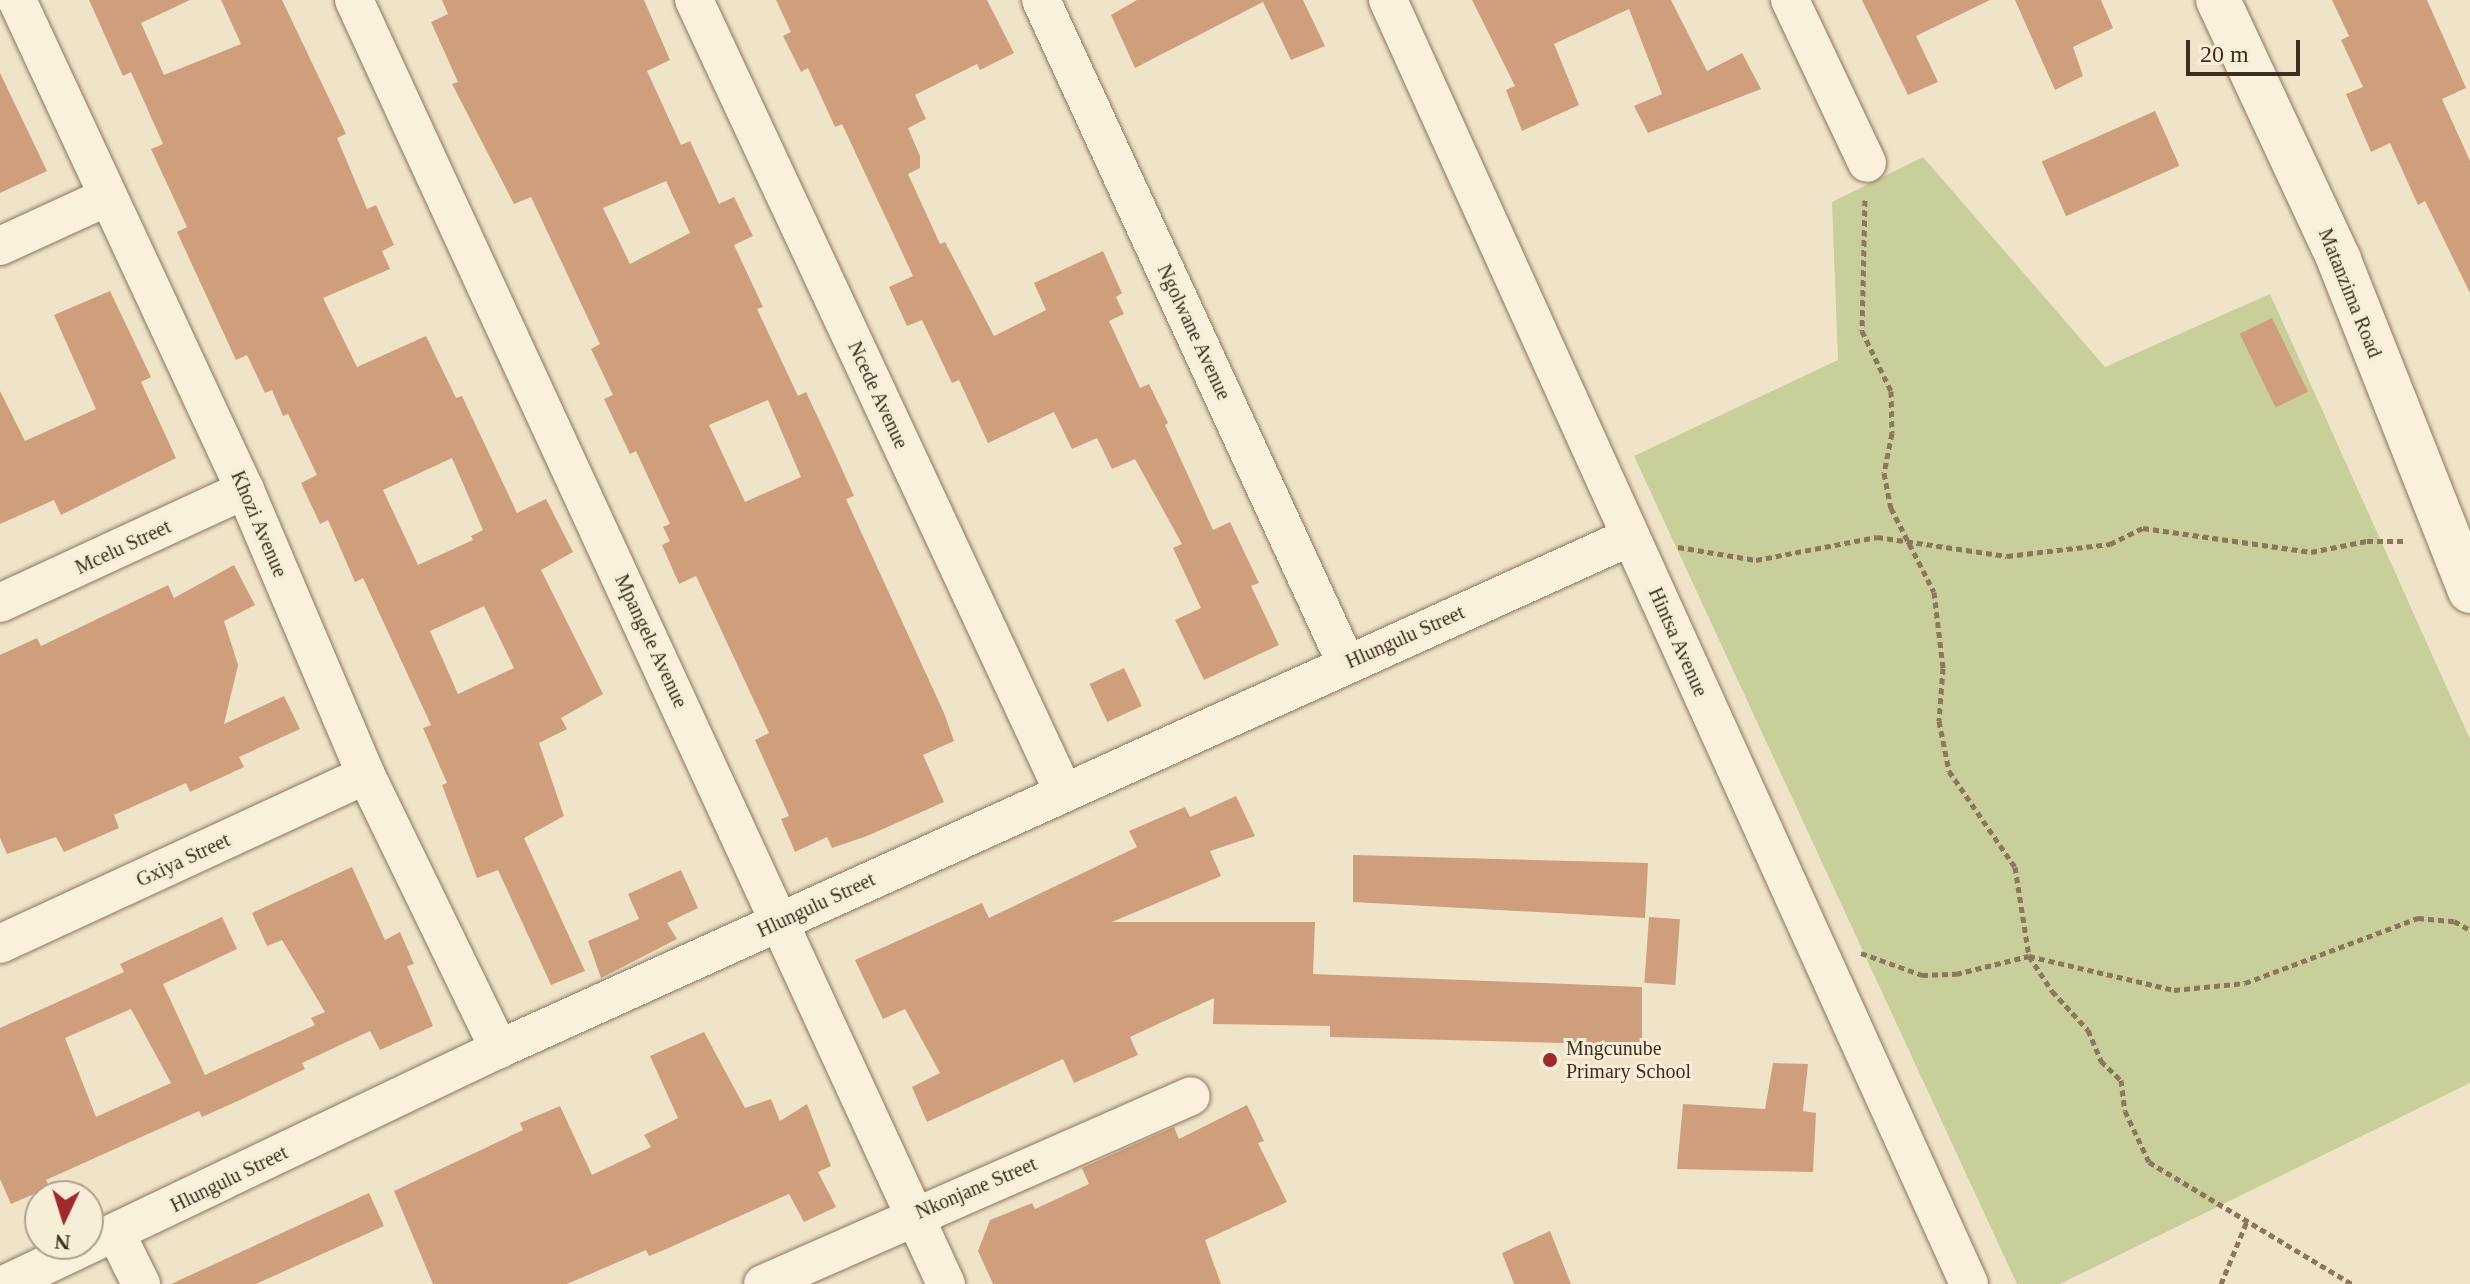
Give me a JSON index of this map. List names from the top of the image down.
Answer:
{
  "streets": {
    "street": [
      "Matanzima Road",
      "Ngolwane Avenue",
      "Ncede Avenue",
      "Khozi Avenue",
      "Mcelu Street",
      "Hlungulu Street",
      "Mpangele Avenue",
      "Hintsa Avenue",
      "Gxiya Street",
      "Nkonjane Street"
    ]
  },
  "crossings": [
    ["Ngolwane Avenue", "Hlungulu Street"],
    ["Ncede Avenue", "Hlungulu Street"],
    ["Khozi Avenue", "Mcelu Street"],
    ["Khozi Avenue", "Hlungulu Street"],
    ["Khozi Avenue", "Gxiya Street"],
    ["Hlungulu Street", "Mpangele Avenue"],
    ["Hlungulu Street", "Hintsa Avenue"],
    ["Mpangele Avenue", "Nkonjane Street"]
  ],
  "places": ["Mngcunube Primary School"],
  "scale_bar": "20 m",
  "north": "bottom"
}
